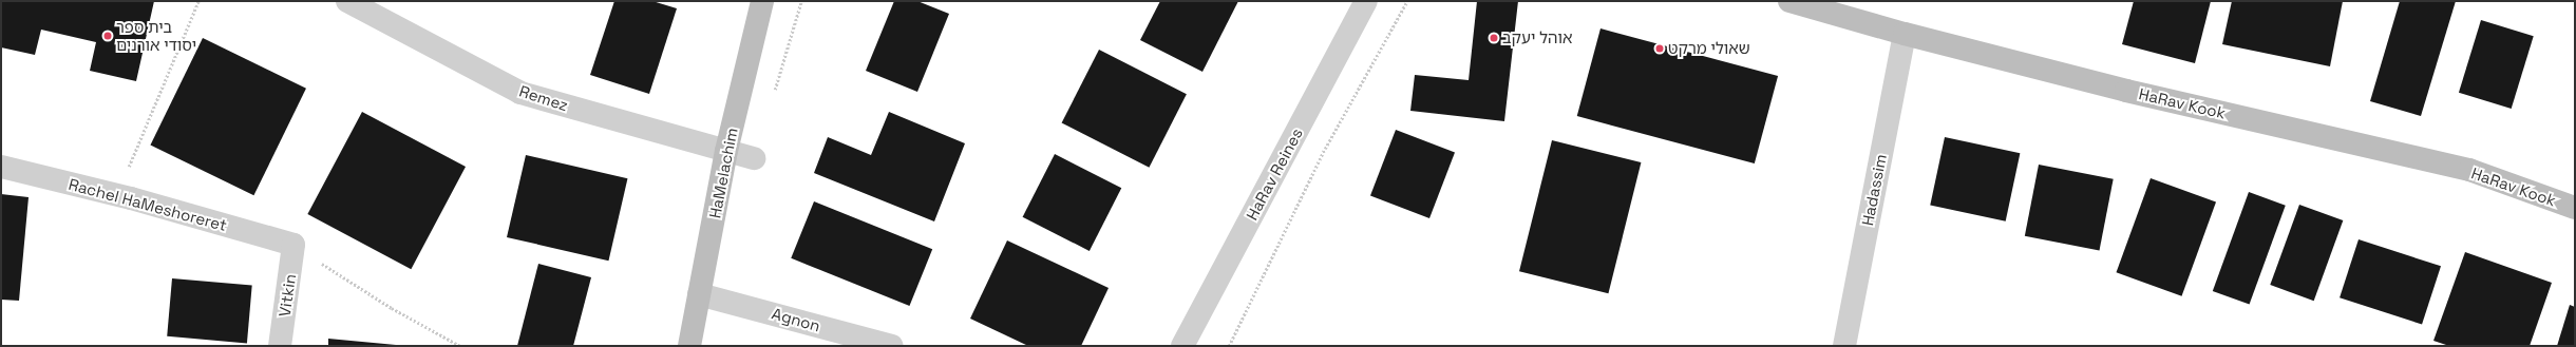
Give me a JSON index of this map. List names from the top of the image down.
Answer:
{
  "streets": {
    "street": [
      "Remez",
      "HaRav Kook",
      "HaMelachim",
      "HaRav Reines",
      "Hadassim",
      "Rachel HaMeshoreret",
      "Vitkin",
      "Agnon"
    ]
  },
  "crossings": [
    ["Remez", "HaMelachim"],
    ["HaRav Kook", "Hadassim"],
    ["HaMelachim", "Agnon"],
    ["Rachel HaMeshoreret", "Vitkin"]
  ],
  "places": ["בית ספר יסודי אורנים", "אוהל יעקב", "שאולי מרקט"]
}
